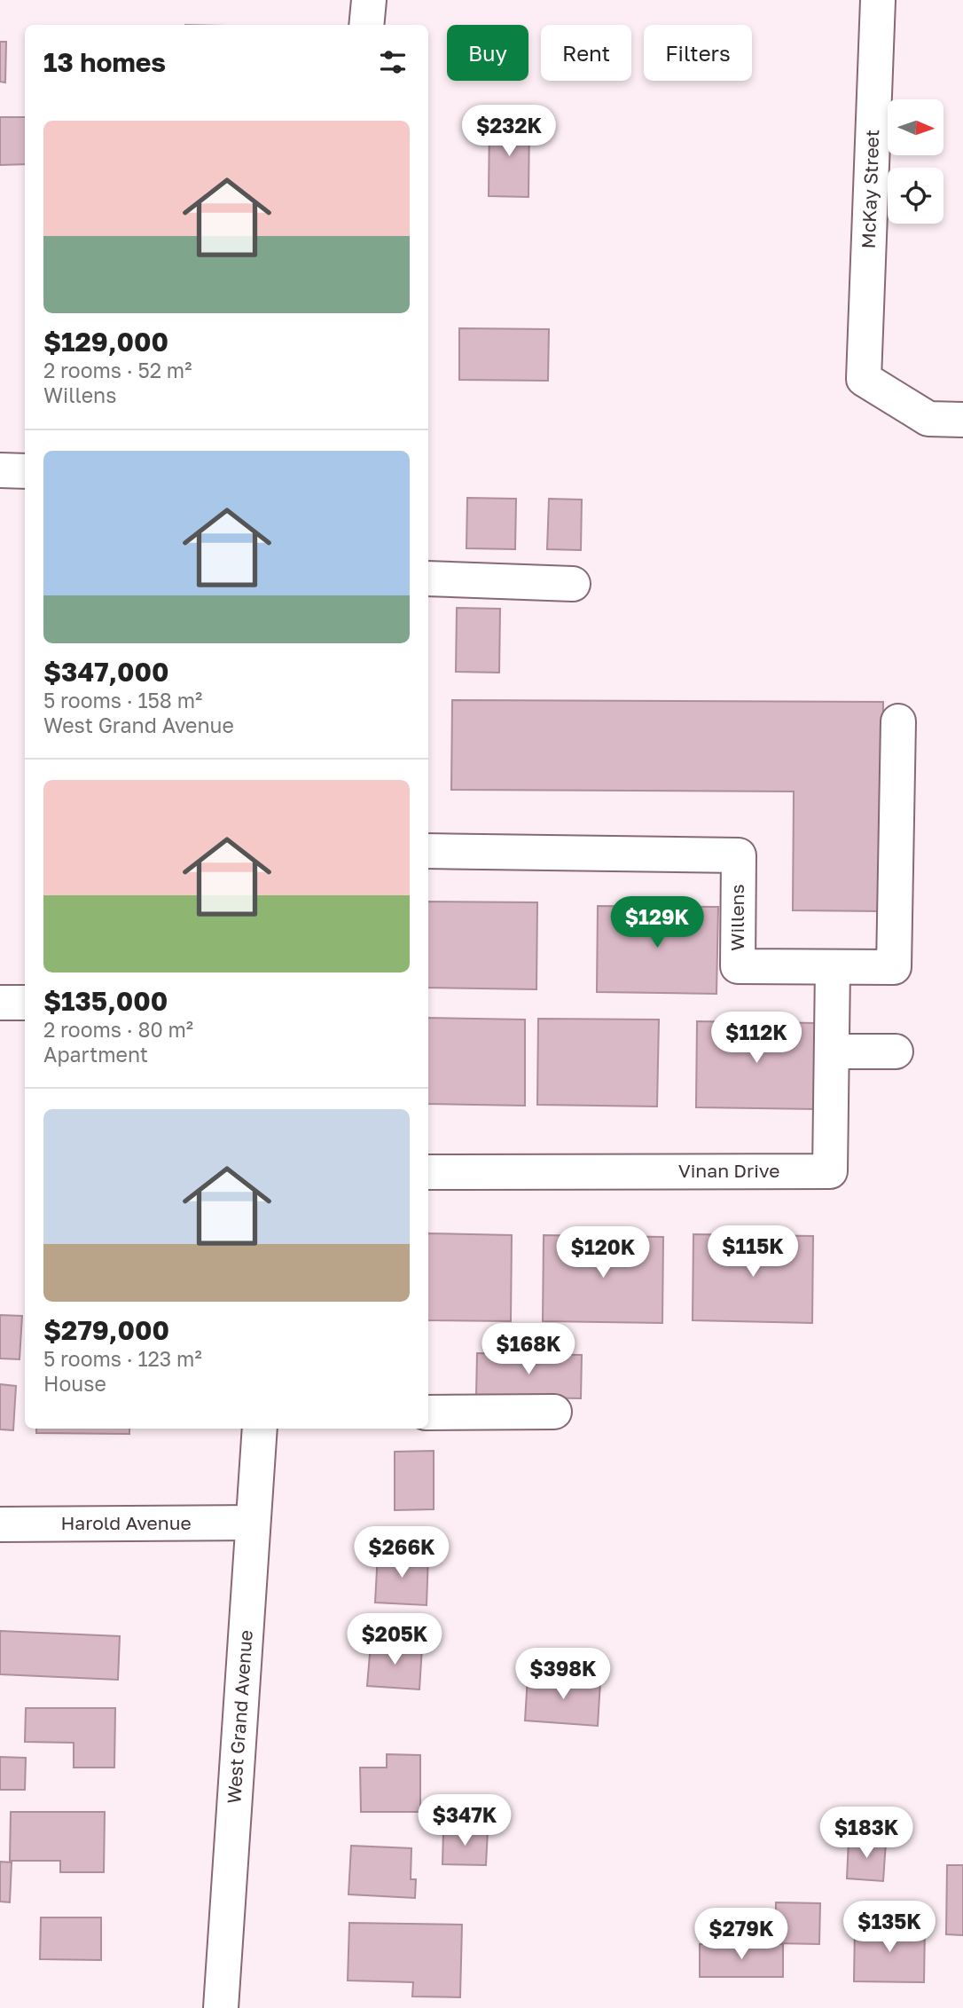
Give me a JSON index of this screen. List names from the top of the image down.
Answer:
{
  "streets": {
    "street": [
      "McKay Street",
      "Willens",
      "Vinan Drive",
      "Harold Avenue",
      "West Grand Avenue"
    ]
  },
  "crossings": [
    ["Willens", "Vinan Drive"],
    ["Harold Avenue", "West Grand Avenue"]
  ],
  "north": "right",
  "page": {
    "chip": ["Buy", "Rent", "Filters"],
    "heading": "13 homes",
    "list": [
      {
        "name": "$129,000",
        "note": "2 rooms · 52 m² · Willens"
      },
      {
        "name": "$347,000",
        "note": "5 rooms · 158 m² · West Grand Avenue"
      },
      {
        "name": "$135,000",
        "note": "2 rooms · 80 m² · Apartment"
      },
      {
        "name": "$279,000",
        "note": "5 rooms · 123 m² · House"
      }
    ],
    "price": [
      "$232K",
      "$129K",
      "$112K",
      "$115K",
      "$120K",
      "$168K",
      "$266K",
      "$205K",
      "$398K",
      "$347K",
      "$183K",
      "$135K",
      "$279K"
    ]
  }
}
